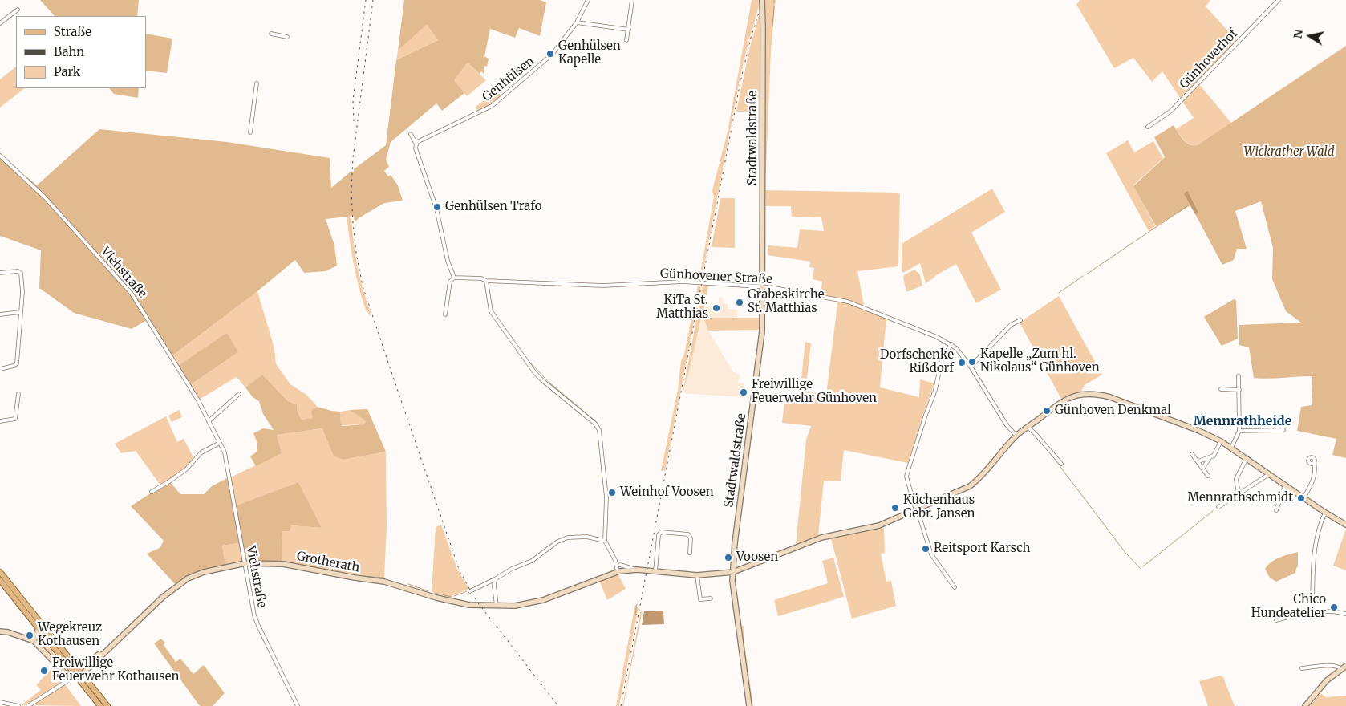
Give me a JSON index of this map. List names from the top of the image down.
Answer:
{
  "streets": {
    "street": [
      "Günhoverhof",
      "Genhülsen",
      "Stadtwaldstraße",
      "Viehstraße",
      "Günhovener Straße",
      "Grotherath"
    ]
  },
  "crossings": [
    ["Stadtwaldstraße", "Günhovener Straße"],
    ["Viehstraße", "Grotherath"]
  ],
  "districts": ["Mennrathheide"],
  "parks": ["Wickrather Wald"],
  "places": [
    "Genhülsen Kapelle",
    "Genhülsen Trafo",
    "Grabeskirche St. Matthias",
    "KiTa St. Matthias",
    "Kapelle „Zum hl. Nikolaus“ Günhoven",
    "Dorfschenke Rißdorf",
    "Freiwillige Feuerwehr Günhoven",
    "Günhoven Denkmal",
    "Weinhof Voosen",
    "Mennrathschmidt",
    "Küchenhaus Gebr. Jansen",
    "Reitsport Karsch",
    "Voosen",
    "Chico Hundeatelier",
    "Wegekreuz Kothausen",
    "Freiwillige Feuerwehr Kothausen"
  ],
  "legend": ["Straße", "Bahn", "Park"],
  "north": "left"
}
